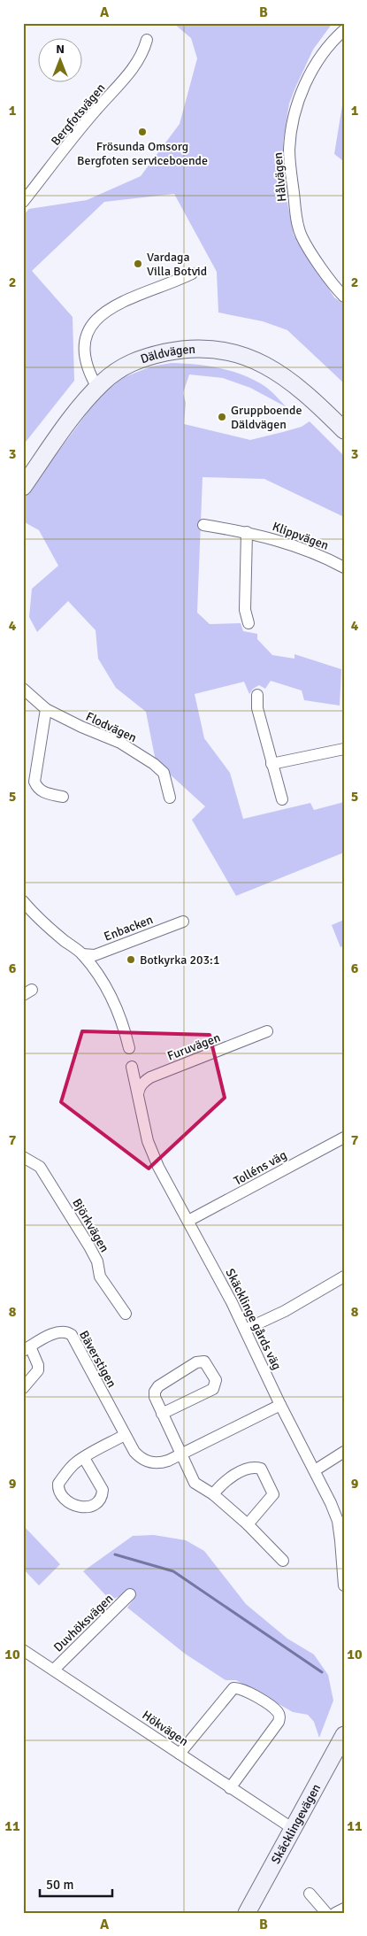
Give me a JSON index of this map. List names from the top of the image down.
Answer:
{
  "streets": {
    "street": [
      "Bergfotsvägen",
      "Hålvägen",
      "Däldvägen",
      "Klippvägen",
      "Flodvägen",
      "Enbacken",
      "Furuvägen",
      "Tolléns väg",
      "Björkvägen",
      "Skäcklinge gårds väg",
      "Bäverstigen",
      "Duvhöksvägen",
      "Hökvägen",
      "Skäcklingevägen"
    ]
  },
  "crossings": [
    ["Furuvägen", "Skäcklinge gårds väg"],
    ["Tolléns väg", "Skäcklinge gårds väg"],
    ["Skäcklinge gårds väg", "Bäverstigen"],
    ["Duvhöksvägen", "Hökvägen"],
    ["Hökvägen", "Skäcklingevägen"]
  ],
  "places": [
    "Frösunda Omsorg Bergfoten serviceboende",
    "Vardaga Villa Botvid",
    "Gruppboende Däldvägen",
    "Botkyrka 203:1"
  ],
  "scale_bar": "50 m",
  "north": "top",
  "grid": {
    "columns": ["A", "B"],
    "rows": [
      "1",
      "2",
      "3",
      "4",
      "5",
      "6",
      "7",
      "8",
      "9",
      "10",
      "11"
    ]
  }
}
